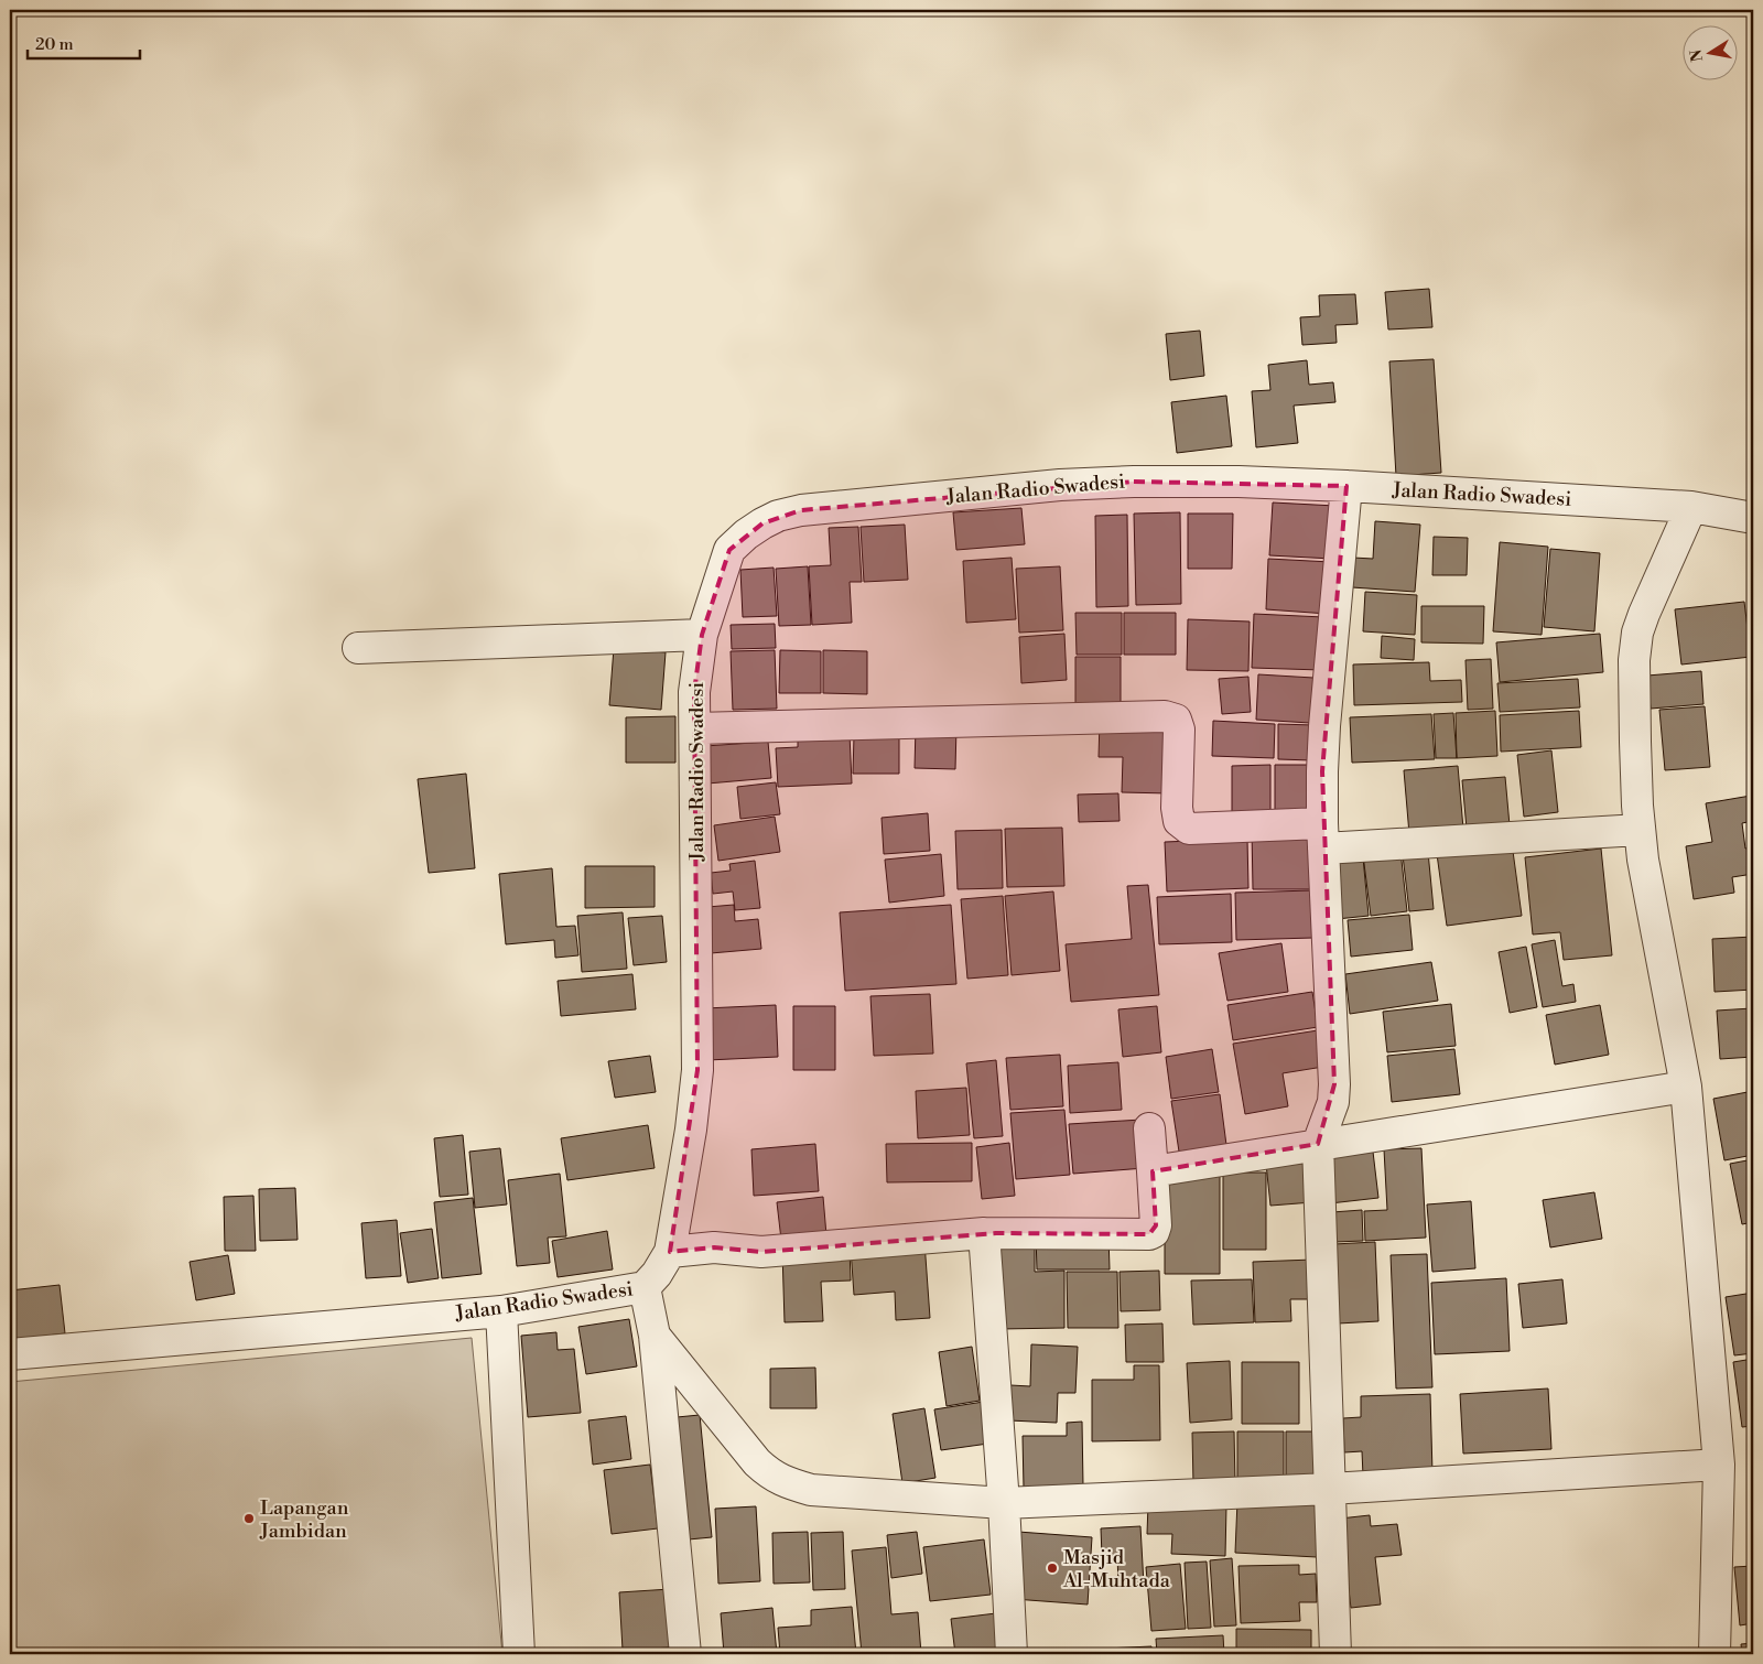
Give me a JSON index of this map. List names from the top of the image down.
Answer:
{
  "streets": {
    "street": ["Jalan Radio Swadesi"]
  },
  "places": ["Lapangan Jambidan", "Masjid Al-Muhtada"],
  "scale_bar": "20 m",
  "north": "left"
}
